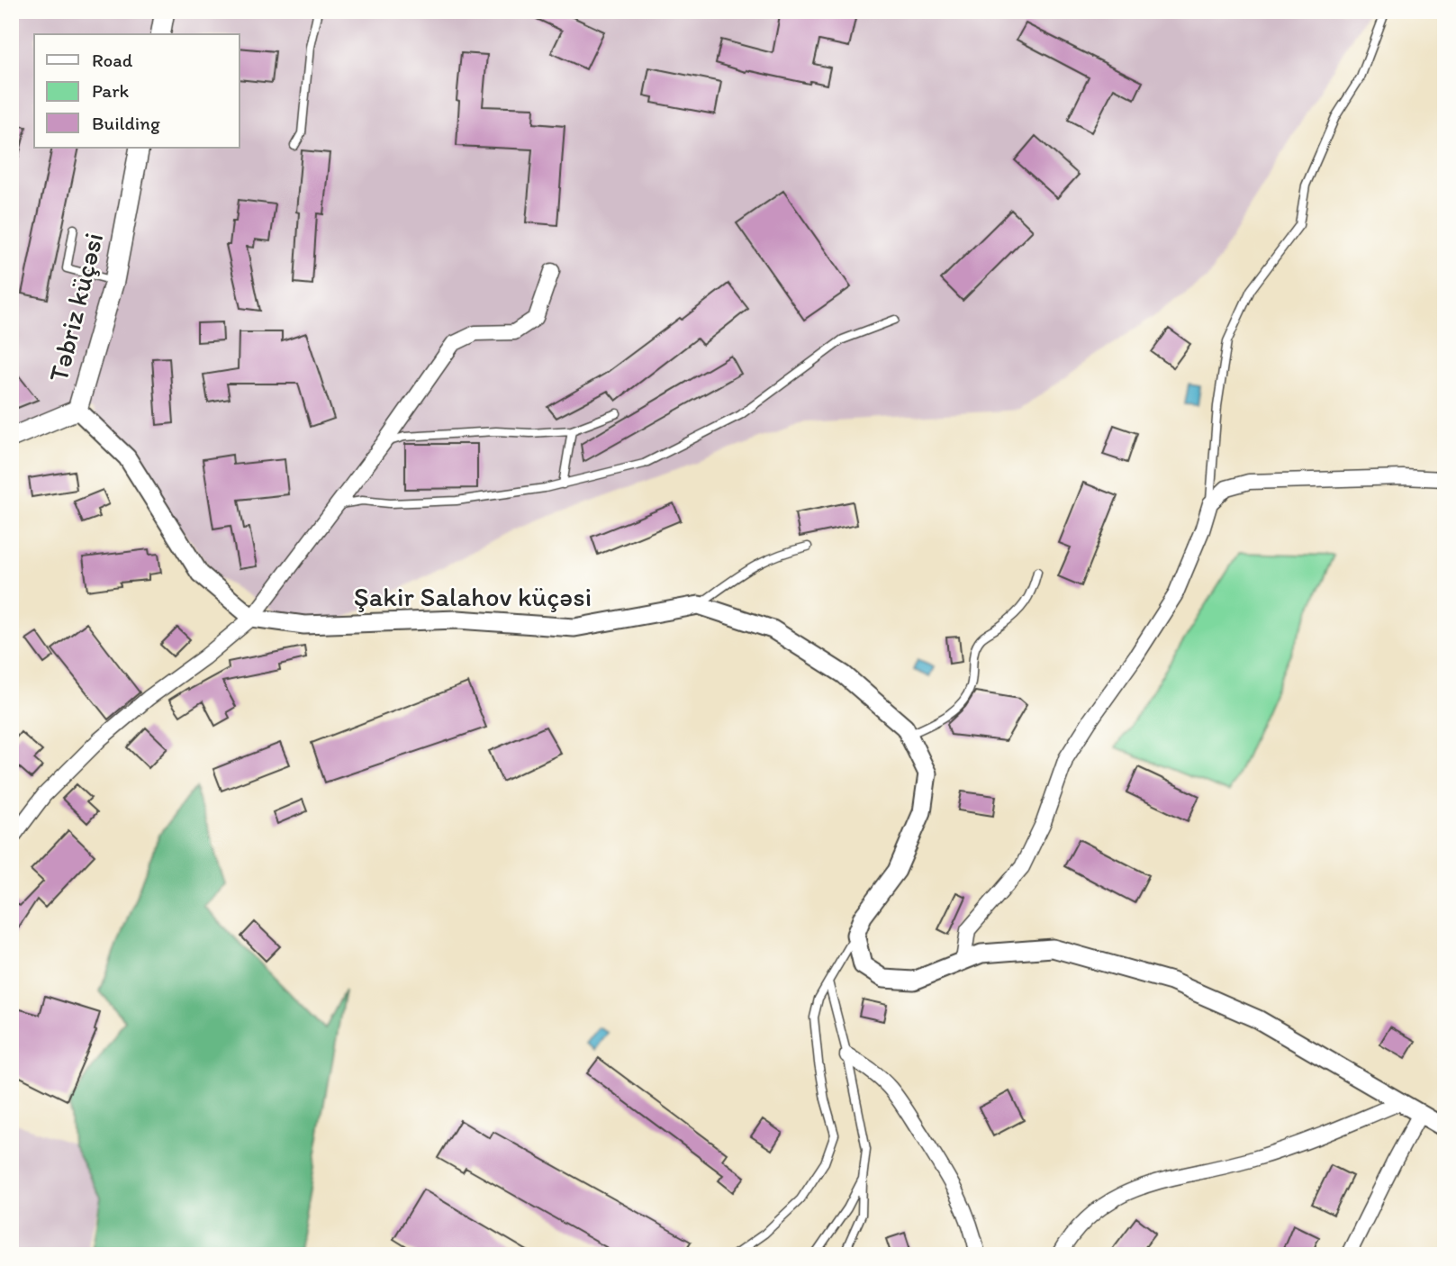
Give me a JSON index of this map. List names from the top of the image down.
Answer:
{
  "streets": {
    "main road": ["Təbriz küçəsi"],
    "street": ["Şakir Salahov küçəsi"]
  },
  "legend": ["Road", "Park", "Building"]
}
